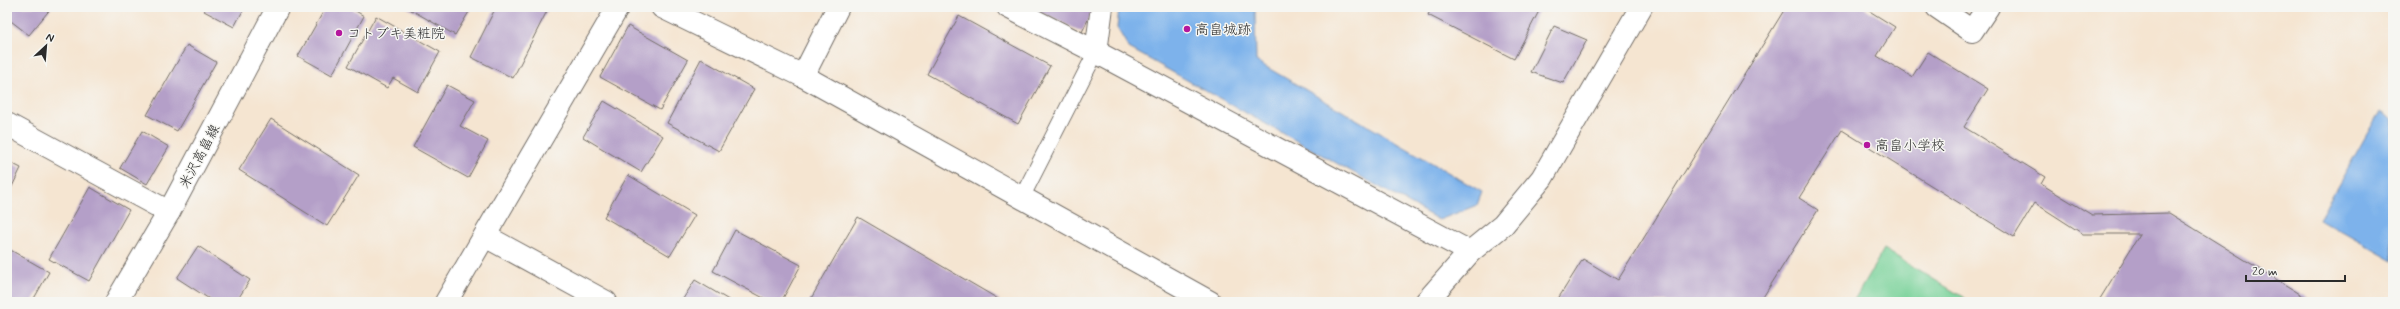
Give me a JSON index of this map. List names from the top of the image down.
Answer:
{
  "streets": {
    "street": ["米沢高畠線"]
  },
  "places": ["高畠城跡", "コトブキ美粧院", "高畠小学校"],
  "scale_bar": "20 m",
  "north": "top right"
}
